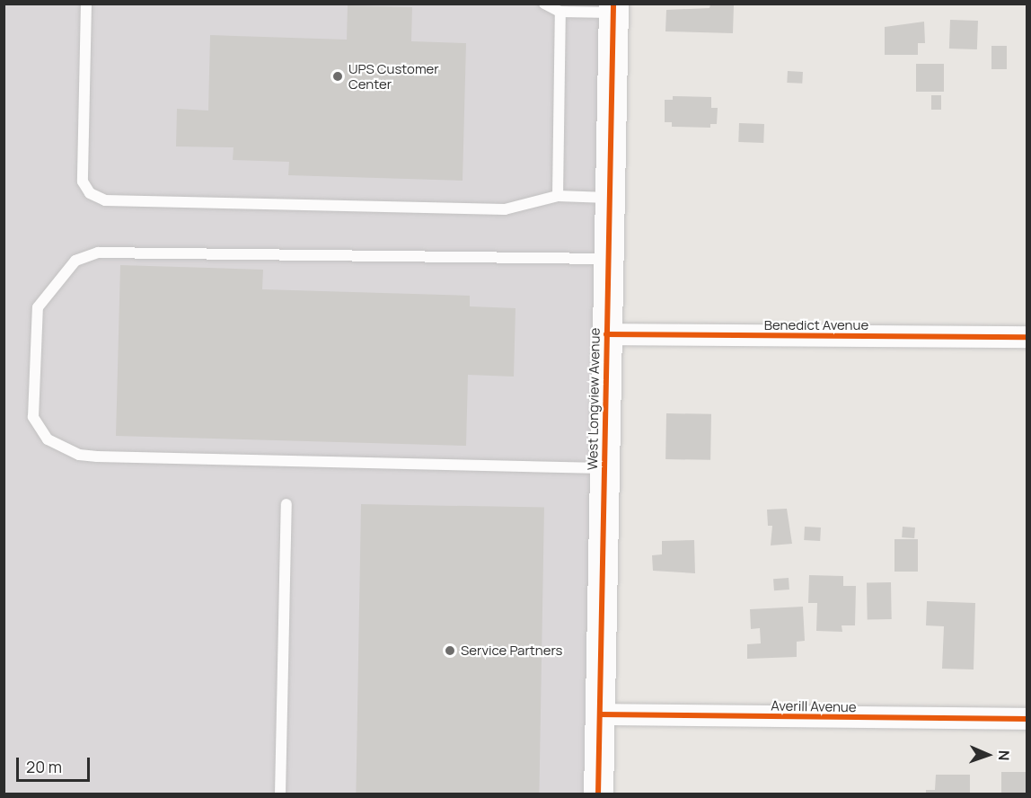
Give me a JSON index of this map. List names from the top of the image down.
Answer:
{
  "streets": {
    "street": ["Benedict Avenue", "West Longview Avenue", "Averill Avenue"]
  },
  "crossings": [
    ["Benedict Avenue", "West Longview Avenue"],
    ["West Longview Avenue", "Averill Avenue"]
  ],
  "places": ["UPS Customer Center", "Service Partners"],
  "scale_bar": "20 m",
  "north": "right"
}
